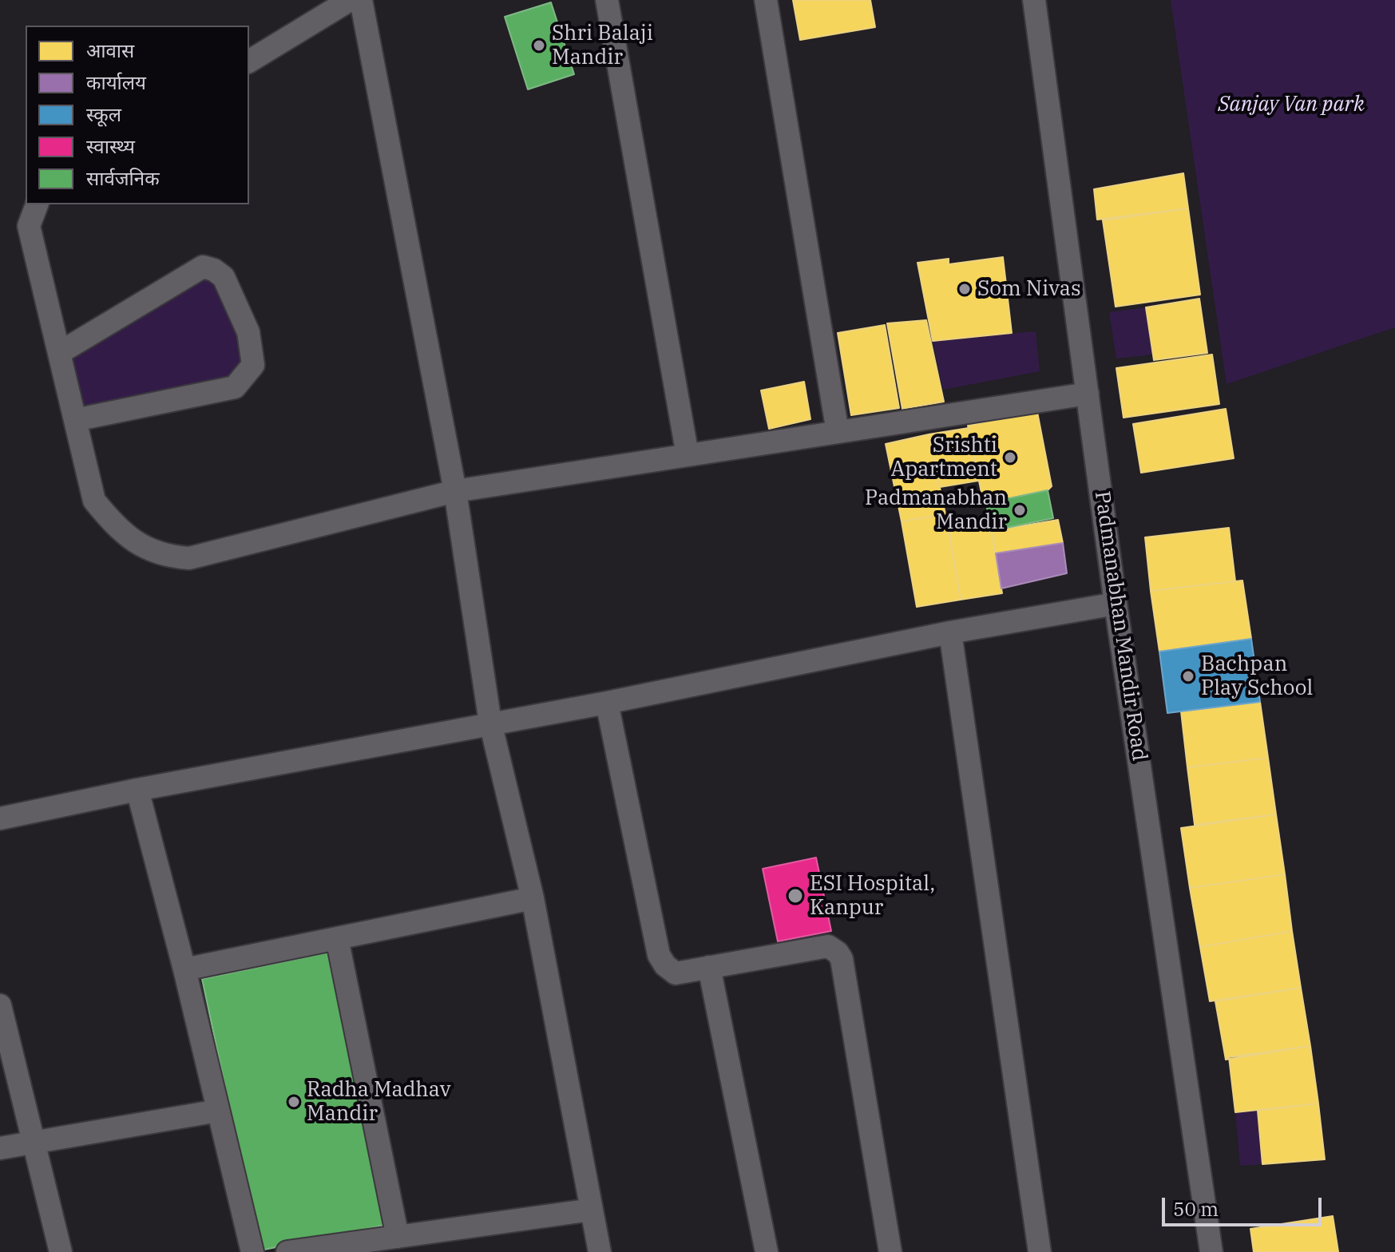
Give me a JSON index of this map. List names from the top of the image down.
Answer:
{
  "streets": {
    "street": ["Padmanabhan Mandir Road"]
  },
  "parks": ["Sanjay Van park"],
  "places": [
    "Shri Balaji Mandir",
    "Som Nivas",
    "Srishti Apartment",
    "Padmanabhan Mandir",
    "Bachpan Play School",
    "ESI Hospital, Kanpur",
    "Radha Madhav Mandir"
  ],
  "legend": [
    "आवास",
    "कार्यालय",
    "स्कूल",
    "स्वास्थ्य",
    "सार्वजनिक"
  ],
  "scale_bar": "50 m"
}
